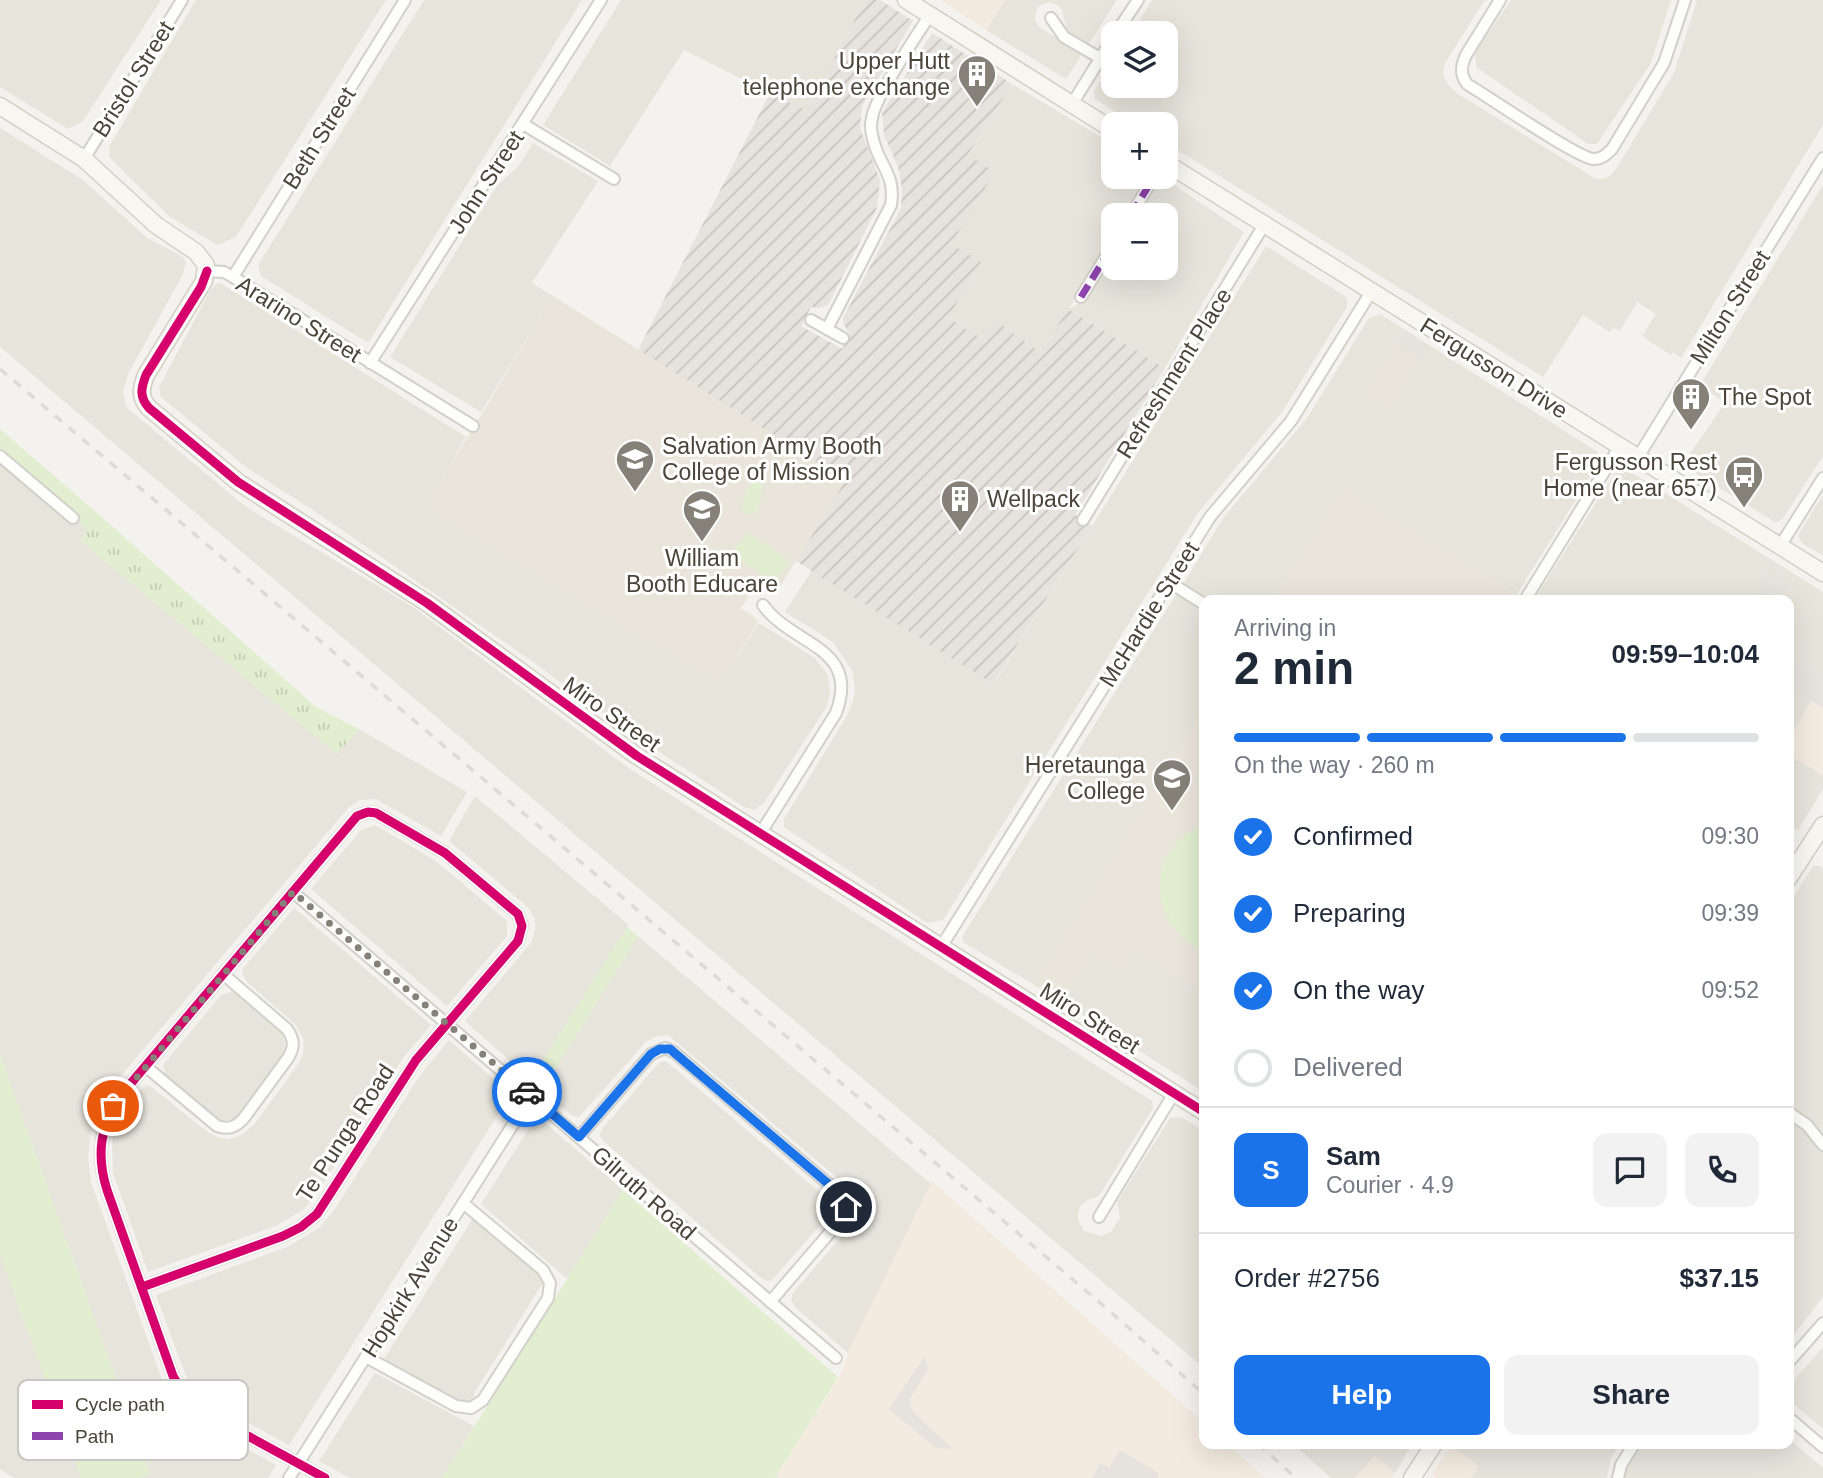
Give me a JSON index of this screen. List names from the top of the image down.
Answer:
{
  "streets": {
    "street": [
      "Bristol Street",
      "Beth Street",
      "John Street",
      "Milton Street",
      "Ararino Street",
      "Fergusson Drive",
      "Refreshment Place",
      "McHardie Street",
      "Miro Street",
      "Te Punga Road",
      "Gilruth Road",
      "Hopkirk Avenue"
    ]
  },
  "crossings": [
    ["Bristol Street", "Ararino Street"],
    ["Beth Street", "Ararino Street"],
    ["John Street", "Ararino Street"],
    ["Milton Street", "Fergusson Drive"],
    ["Ararino Street", "Miro Street"],
    ["Fergusson Drive", "Refreshment Place"],
    ["Fergusson Drive", "McHardie Street"],
    ["McHardie Street", "Miro Street"],
    ["Te Punga Road", "Gilruth Road"],
    ["Gilruth Road", "Hopkirk Avenue"]
  ],
  "places": {
    "building": ["Upper Hutt telephone exchange", "The Spot", "Wellpack"],
    "school or university": ["Salvation Army Booth College of Mission", "William Booth Educare", "Heretaunga College"],
    "bus stop": ["Fergusson Rest Home (near 657)"]
  },
  "legend": ["Cycle path", "Path"],
  "page": {
    "map_buttons": ["+", "−"],
    "heading": ["2 min", "Arriving in", "09:59–10:04"],
    "panel": [
      "Sam",
      "Courier · 4.9",
      "Order #2756",
      "$37.15"
    ],
    "bar": "On the way · 260 m",
    "list": [
      ["Confirmed", "09:30"],
      ["Preparing", "09:39"],
      ["On the way", "09:52"],
      "Delivered"
    ],
    "round": "S",
    "buttons": ["Help", "Share"]
  }
}
